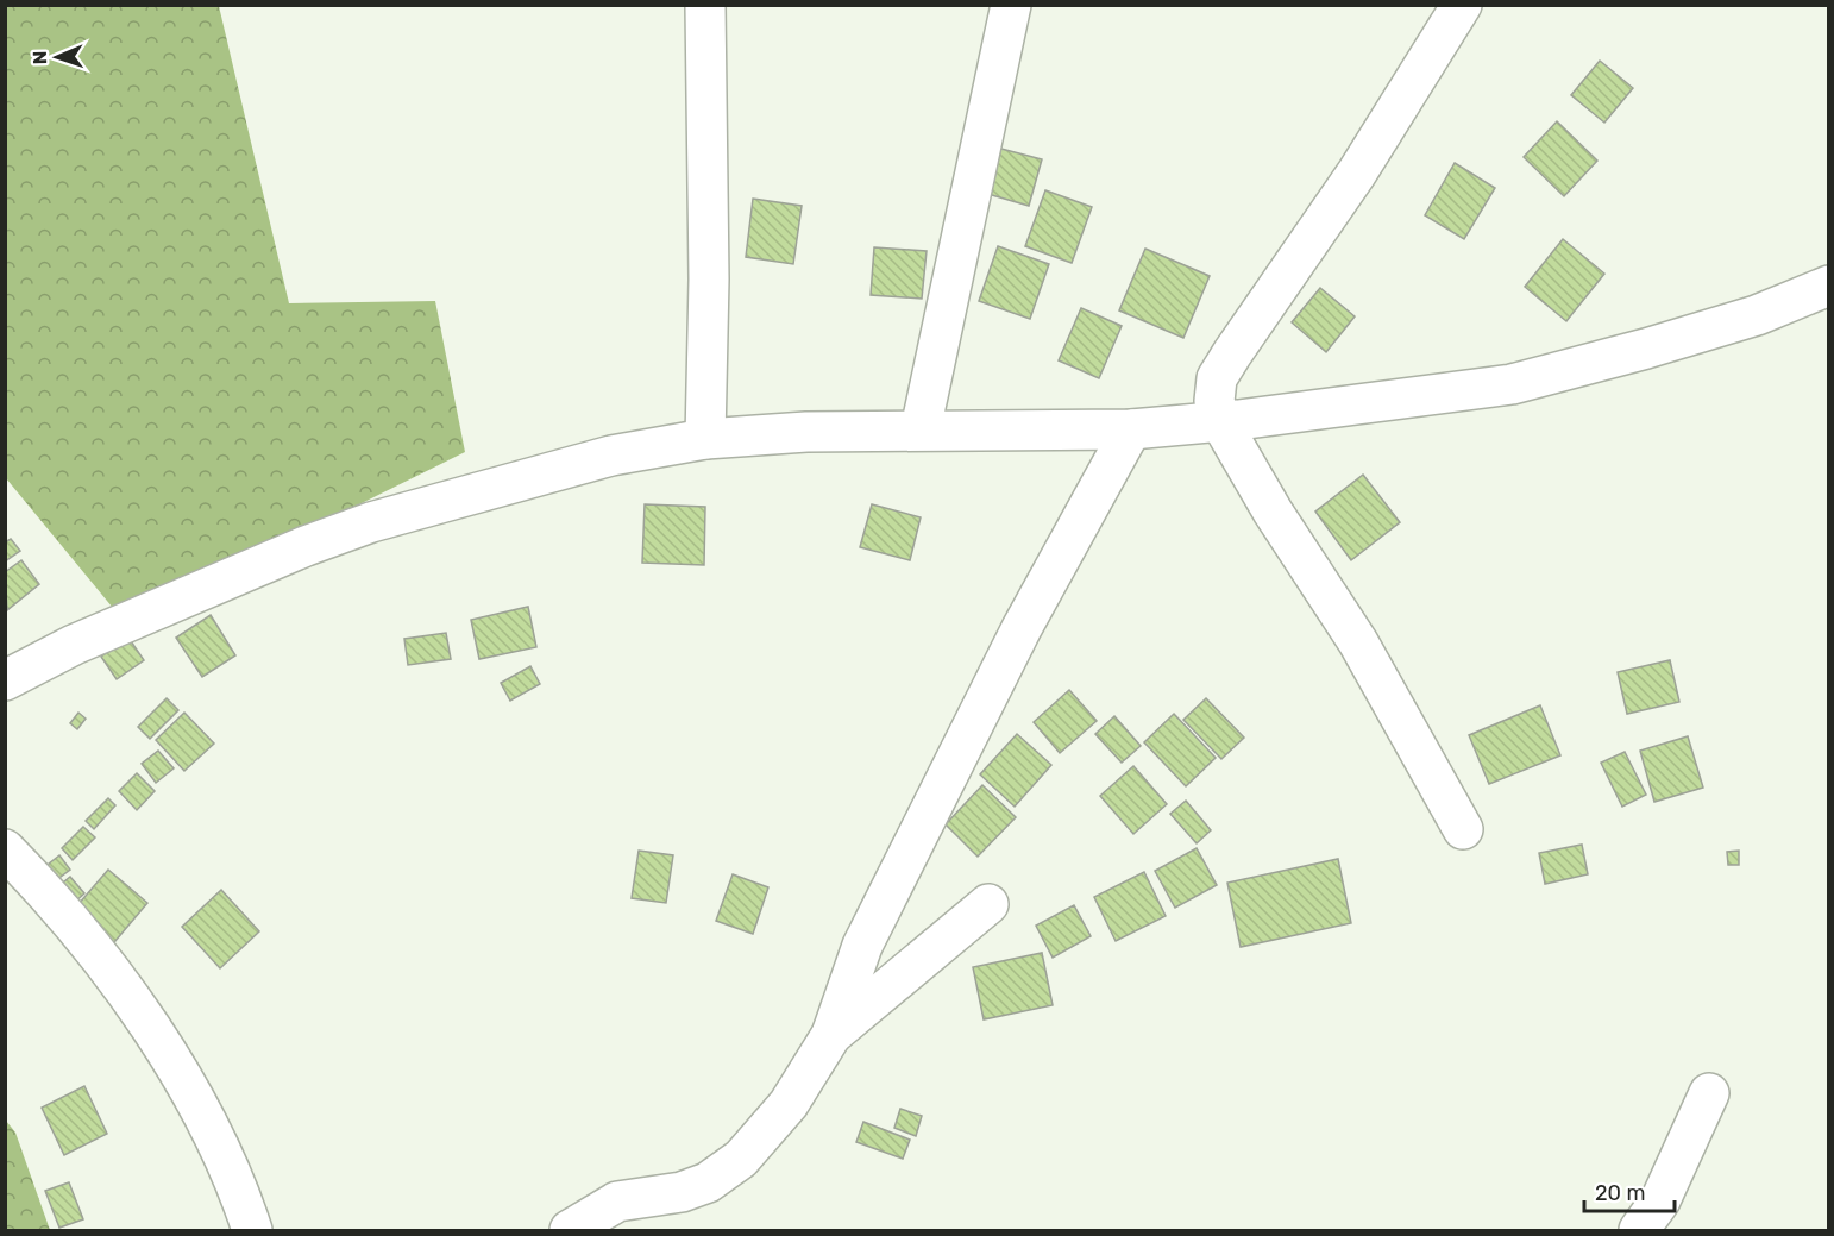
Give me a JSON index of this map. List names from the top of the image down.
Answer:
{
  "scale_bar": "20 m",
  "north": "left"
}
